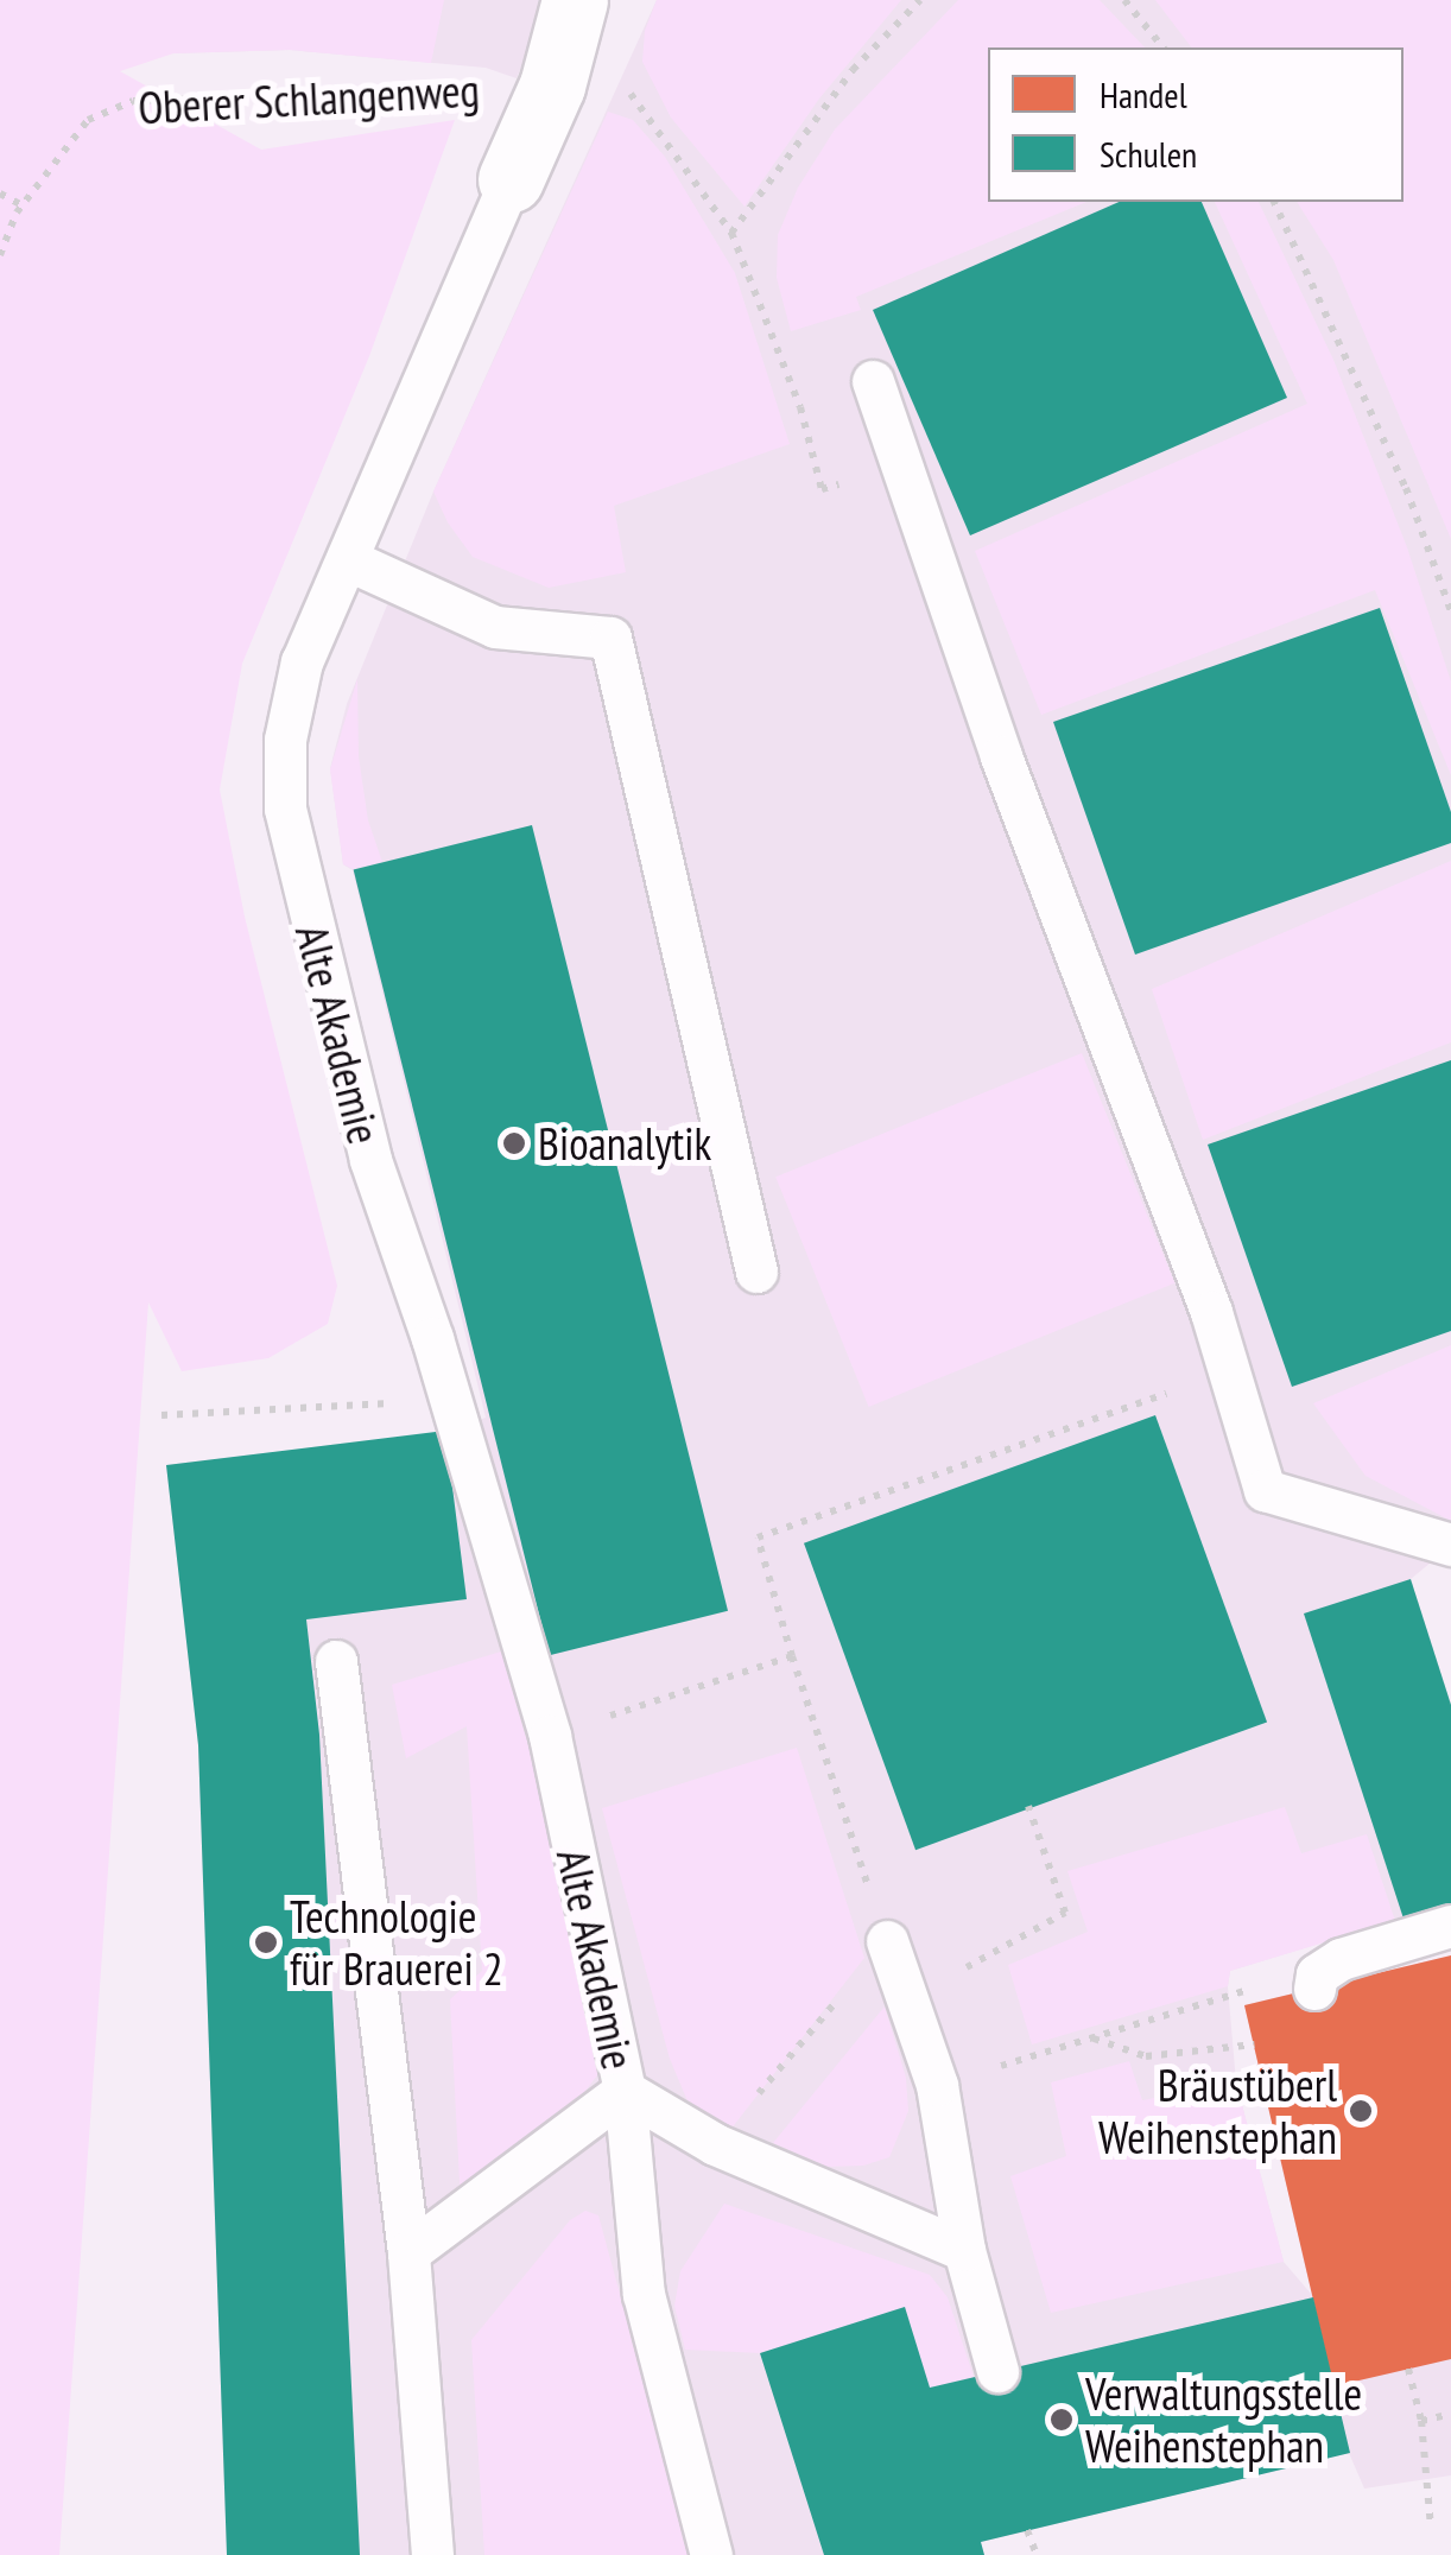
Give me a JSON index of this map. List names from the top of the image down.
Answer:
{
  "streets": {
    "street": ["Alte Akademie"],
    "path": ["Oberer Schlangenweg"]
  },
  "crossings": [
    ["Oberer Schlangenweg", "Alte Akademie"]
  ],
  "places": [
    "Bioanalytik",
    "Technologie für Brauerei 2",
    "Bräustüberl Weihenstephan",
    "Verwaltungsstelle Weihenstephan"
  ],
  "legend": ["Handel", "Schulen"]
}
